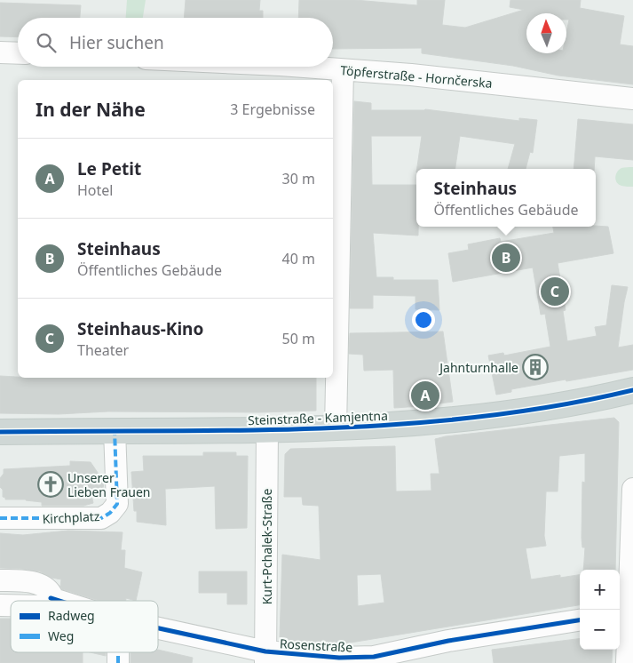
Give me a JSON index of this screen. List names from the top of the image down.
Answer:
{
  "streets": {
    "main road": ["Steinstraße - Kamjentna"],
    "street": [
      "Töpferstraße - Hornčerska",
      "Kirchplatz",
      "Kurt-Pchalek-Straße",
      "Rosenstraße"
    ]
  },
  "crossings": [
    ["Steinstraße - Kamjentna", "Kirchplatz"],
    ["Steinstraße - Kamjentna", "Kurt-Pchalek-Straße"],
    ["Kurt-Pchalek-Straße", "Rosenstraße"]
  ],
  "places": {
    "building": ["Jahnturnhalle"],
    "church": ["Unserer Lieben Frauen"]
  },
  "legend": ["Radweg", "Weg"],
  "north": "top",
  "page": {
    "search": "Hier suchen",
    "heading": ["In der Nähe", "3 Ergebnisse"],
    "list": [
      {
        "mark": "A",
        "name": "Le Petit",
        "note": "Hotel",
        "value": "30 m"
      },
      {
        "mark": "B",
        "name": "Steinhaus",
        "note": "Öffentliches Gebäude",
        "value": "40 m"
      },
      {
        "mark": "C",
        "name": "Steinhaus-Kino",
        "note": "Theater",
        "value": "50 m"
      }
    ],
    "popup": ["Steinhaus", "Öffentliches Gebäude"],
    "pins": ["B", "C", "A"],
    "map_buttons": ["+", "−"]
  }
}
